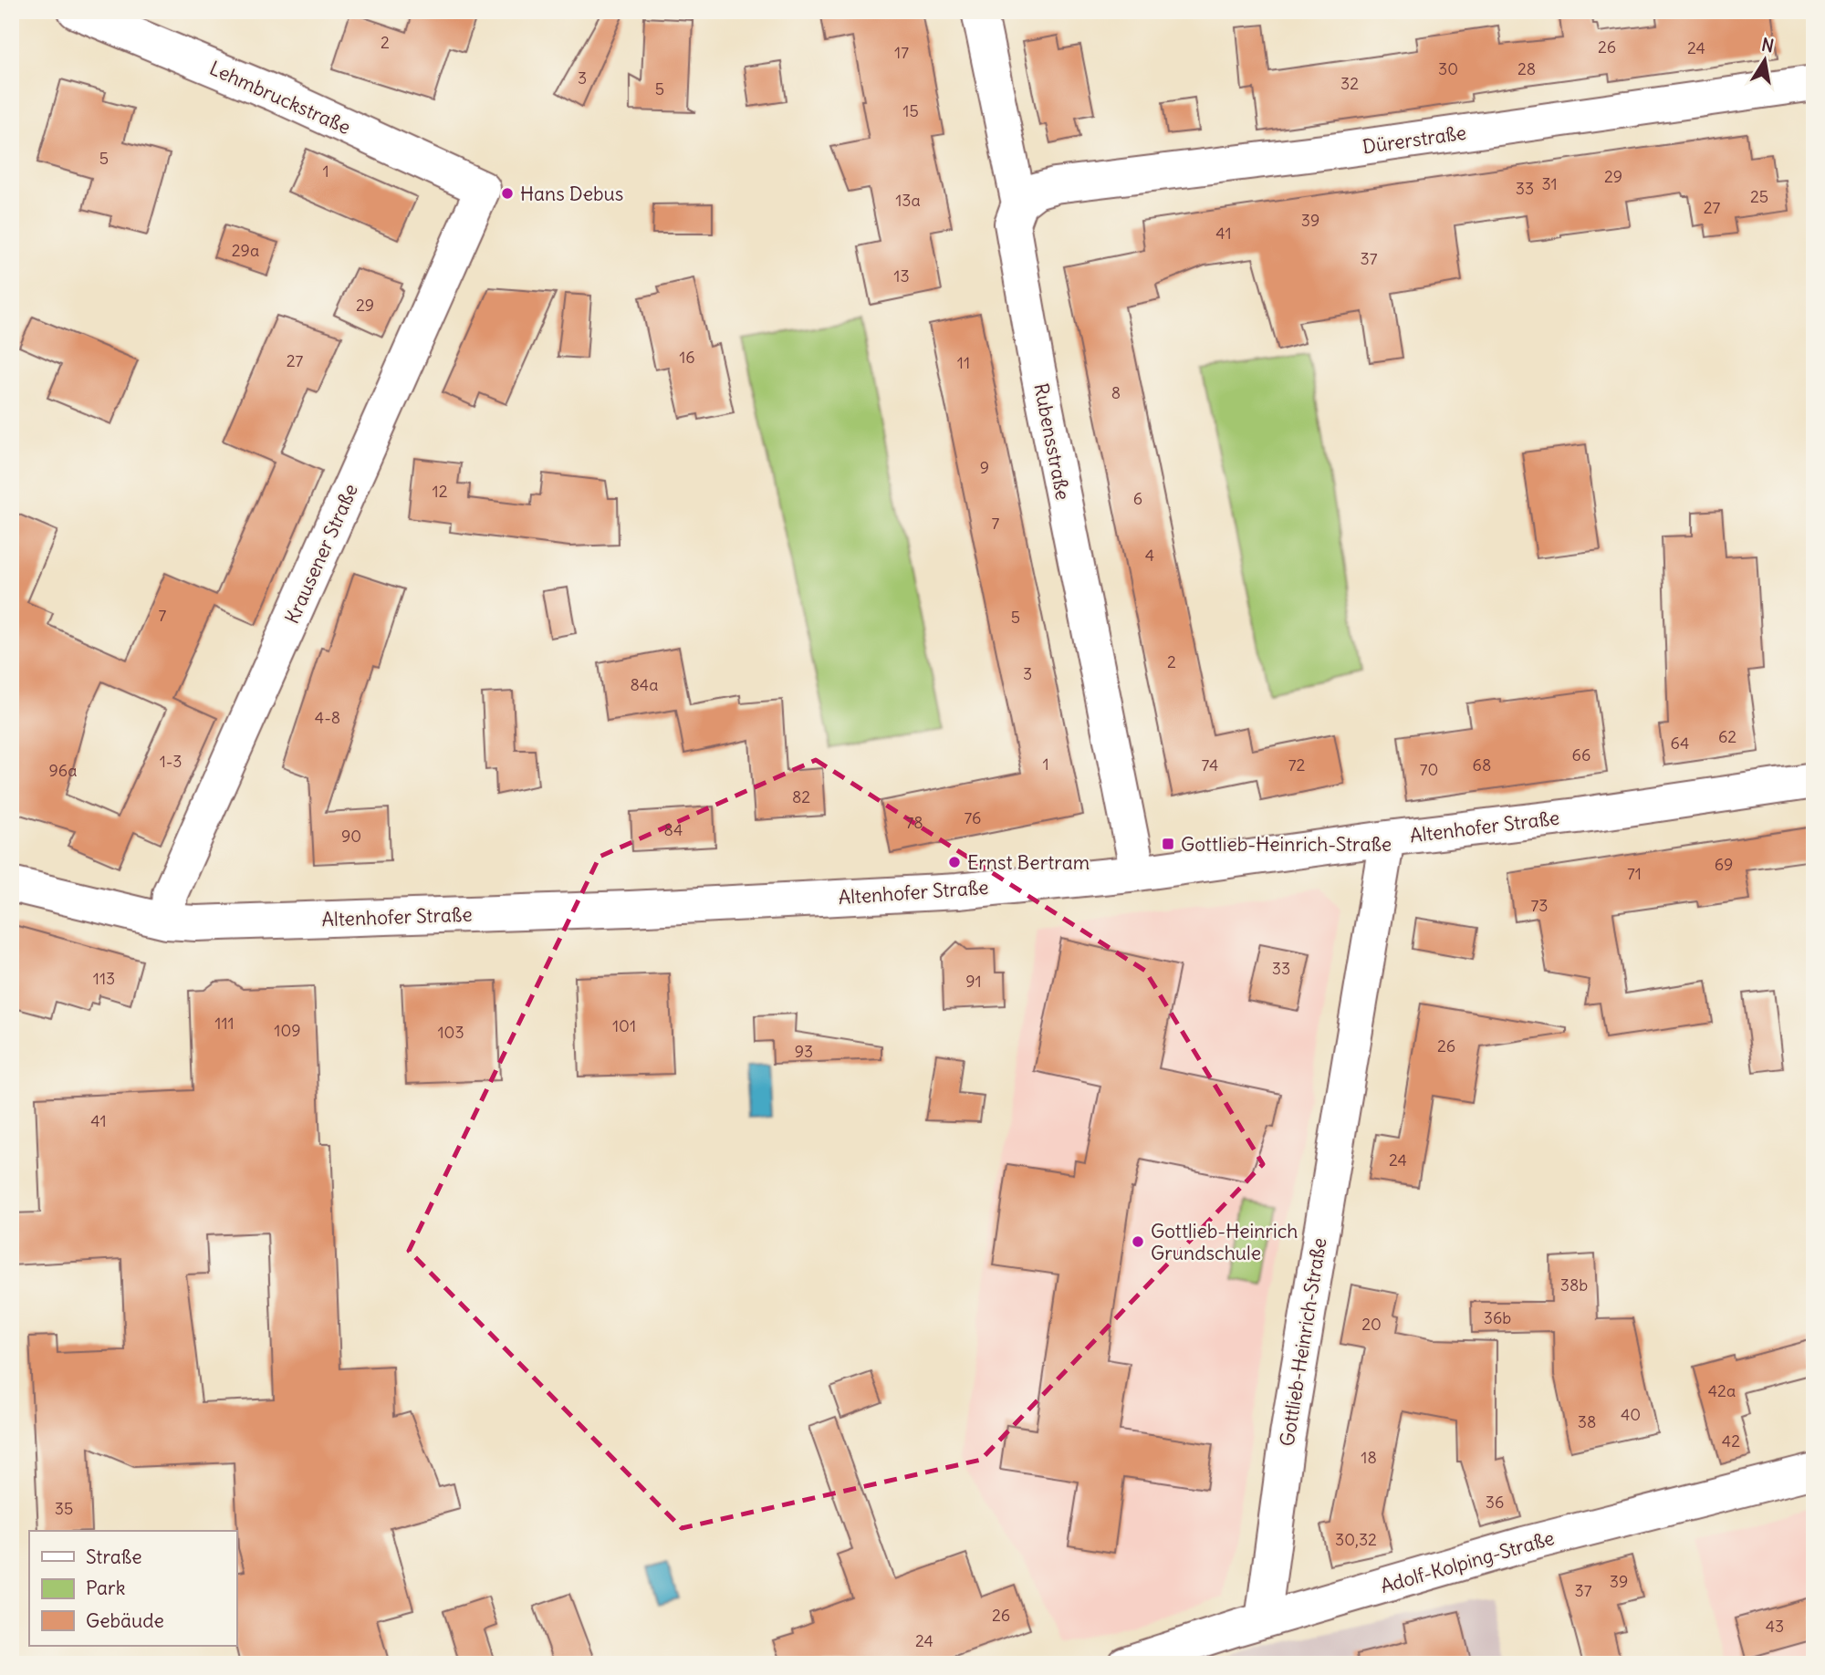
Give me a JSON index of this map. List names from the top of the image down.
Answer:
{
  "streets": {
    "street": [
      "Lehmbruckstraße",
      "Dürerstraße",
      "Rubensstraße",
      "Krausener Straße",
      "Altenhofer Straße",
      "Gottlieb-Heinrich-Straße",
      "Adolf-Kolping-Straße"
    ]
  },
  "crossings": [
    ["Lehmbruckstraße", "Krausener Straße"],
    ["Dürerstraße", "Rubensstraße"],
    ["Rubensstraße", "Altenhofer Straße"],
    ["Krausener Straße", "Altenhofer Straße"],
    ["Altenhofer Straße", "Gottlieb-Heinrich-Straße"],
    ["Gottlieb-Heinrich-Straße", "Adolf-Kolping-Straße"]
  ],
  "places": {
    "other": ["Hans Debus", "Ernst Bertram", "Gottlieb-Heinrich Grundschule"],
    "transit": ["Gottlieb-Heinrich-Straße"]
  },
  "house_numbers": [
    "2",
    "26",
    "24",
    "17",
    "30",
    "28",
    "3",
    "32",
    "5",
    "15",
    "5",
    "1",
    "29",
    "31",
    "33",
    "25",
    "13a",
    "27",
    "39",
    "41",
    "29a",
    "37",
    "13",
    "29",
    "16",
    "27",
    "11",
    "8",
    "9",
    "12",
    "6",
    "7",
    "4",
    "7",
    "5",
    "2",
    "3",
    "84a",
    "4-8",
    "62",
    "64",
    "66",
    "1-3",
    "1",
    "74",
    "72",
    "68",
    "70",
    "96a",
    "82",
    "76",
    "78",
    "84",
    "90",
    "69",
    "71",
    "73",
    "33",
    "113",
    "91",
    "111",
    "101",
    "109",
    "103",
    "26",
    "93",
    "41",
    "24",
    "38b",
    "36b",
    "20",
    "42a",
    "40",
    "38",
    "42",
    "18",
    "36",
    "35",
    "30,32",
    "39",
    "37",
    "26",
    "43",
    "24"
  ],
  "legend": ["Straße", "Park", "Gebäude"],
  "north": "top"
}
